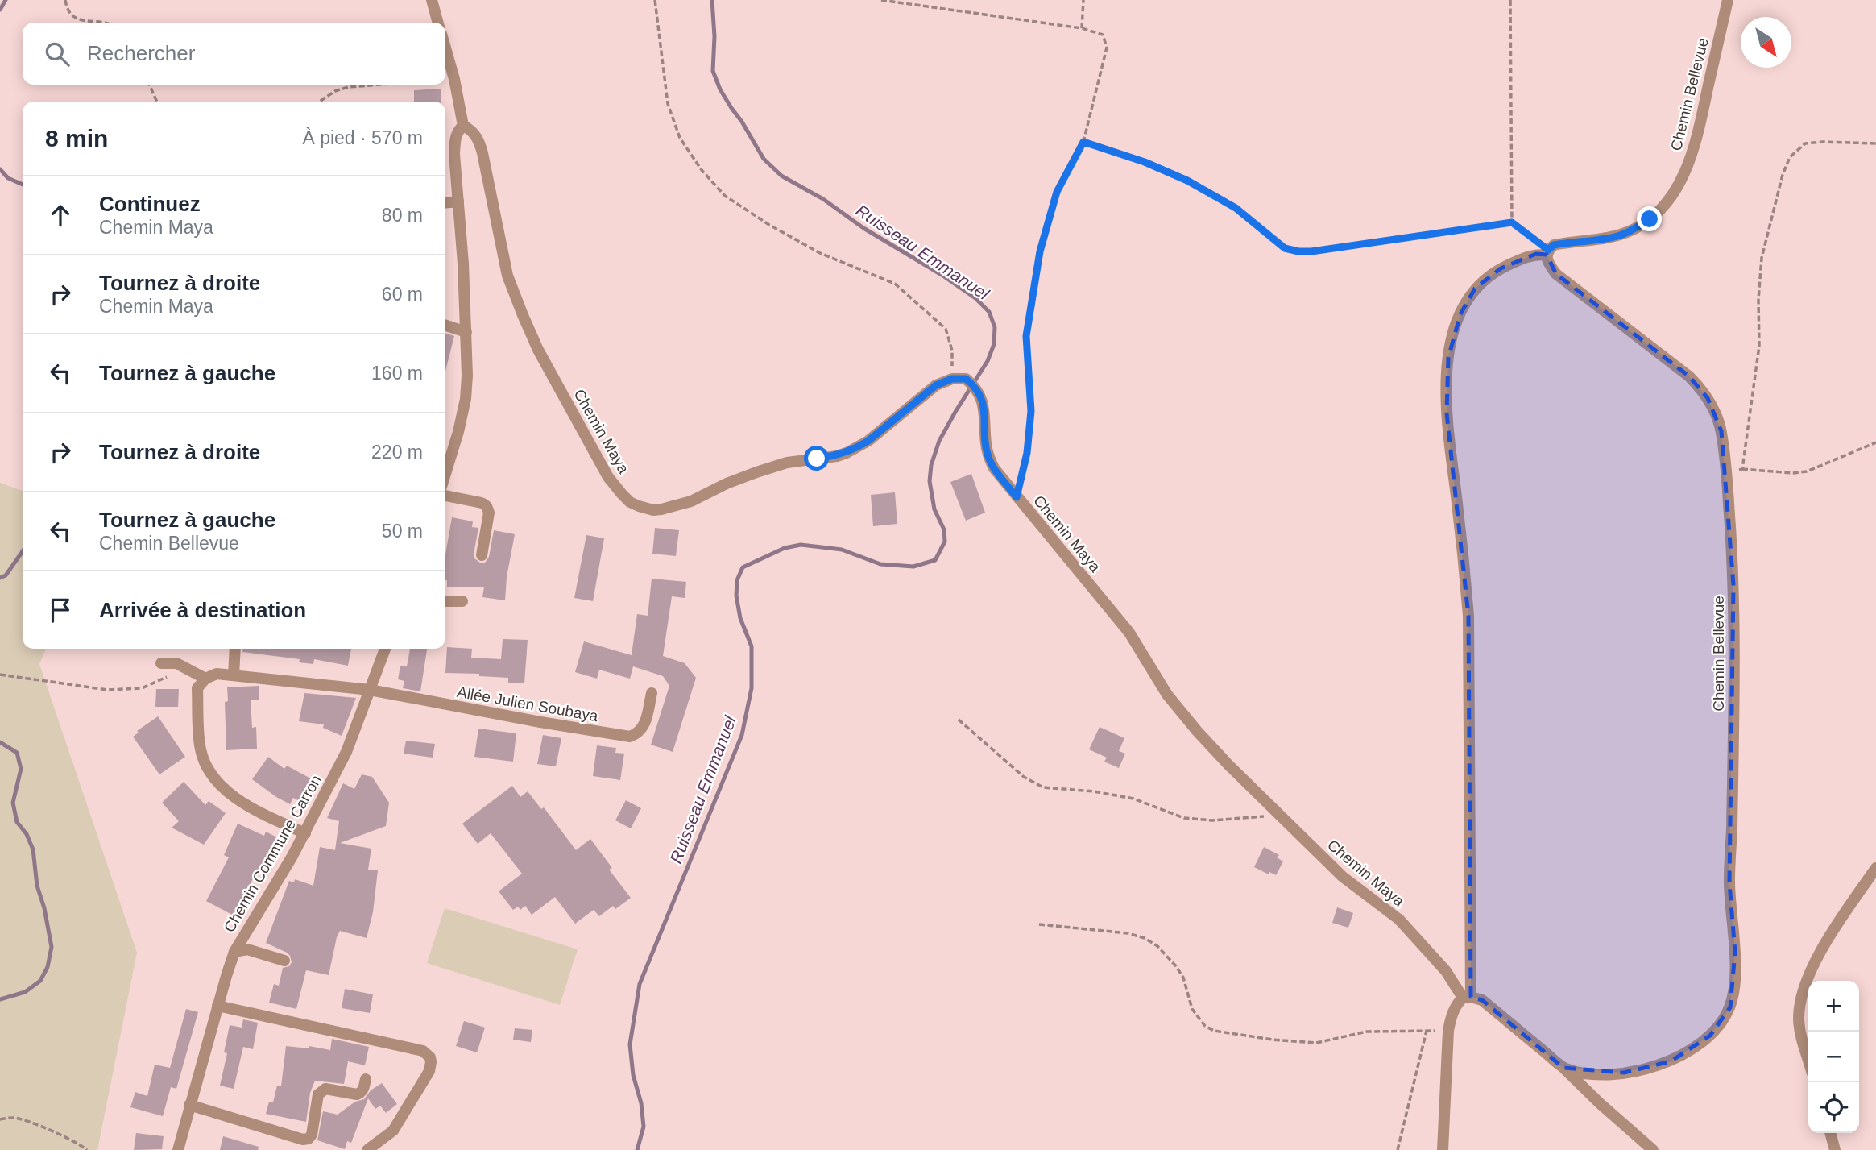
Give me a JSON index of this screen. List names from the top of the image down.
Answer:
{
  "streets": {
    "street": [
      "Chemin Bellevue",
      "Chemin Maya",
      "Allée Julien Soubaya",
      "Chemin Commune Carron"
    ]
  },
  "crossings": [
    ["Chemin Bellevue", "Chemin Maya"],
    ["Allée Julien Soubaya", "Chemin Commune Carron"]
  ],
  "water": ["Ruisseau Emmanuel"],
  "north": "bottom right",
  "page": {
    "search": "Rechercher",
    "heading": ["8 min", "À pied · 570 m"],
    "list": [
      ["Continuez", "Chemin Maya", "80 m"],
      ["Tournez à droite", "Chemin Maya", "60 m"],
      ["Tournez à gauche", "160 m"],
      ["Tournez à droite", "220 m"],
      ["Tournez à gauche", "Chemin Bellevue", "50 m"],
      "Arrivée à destination"
    ],
    "map_buttons": ["+", "−"]
  }
}
